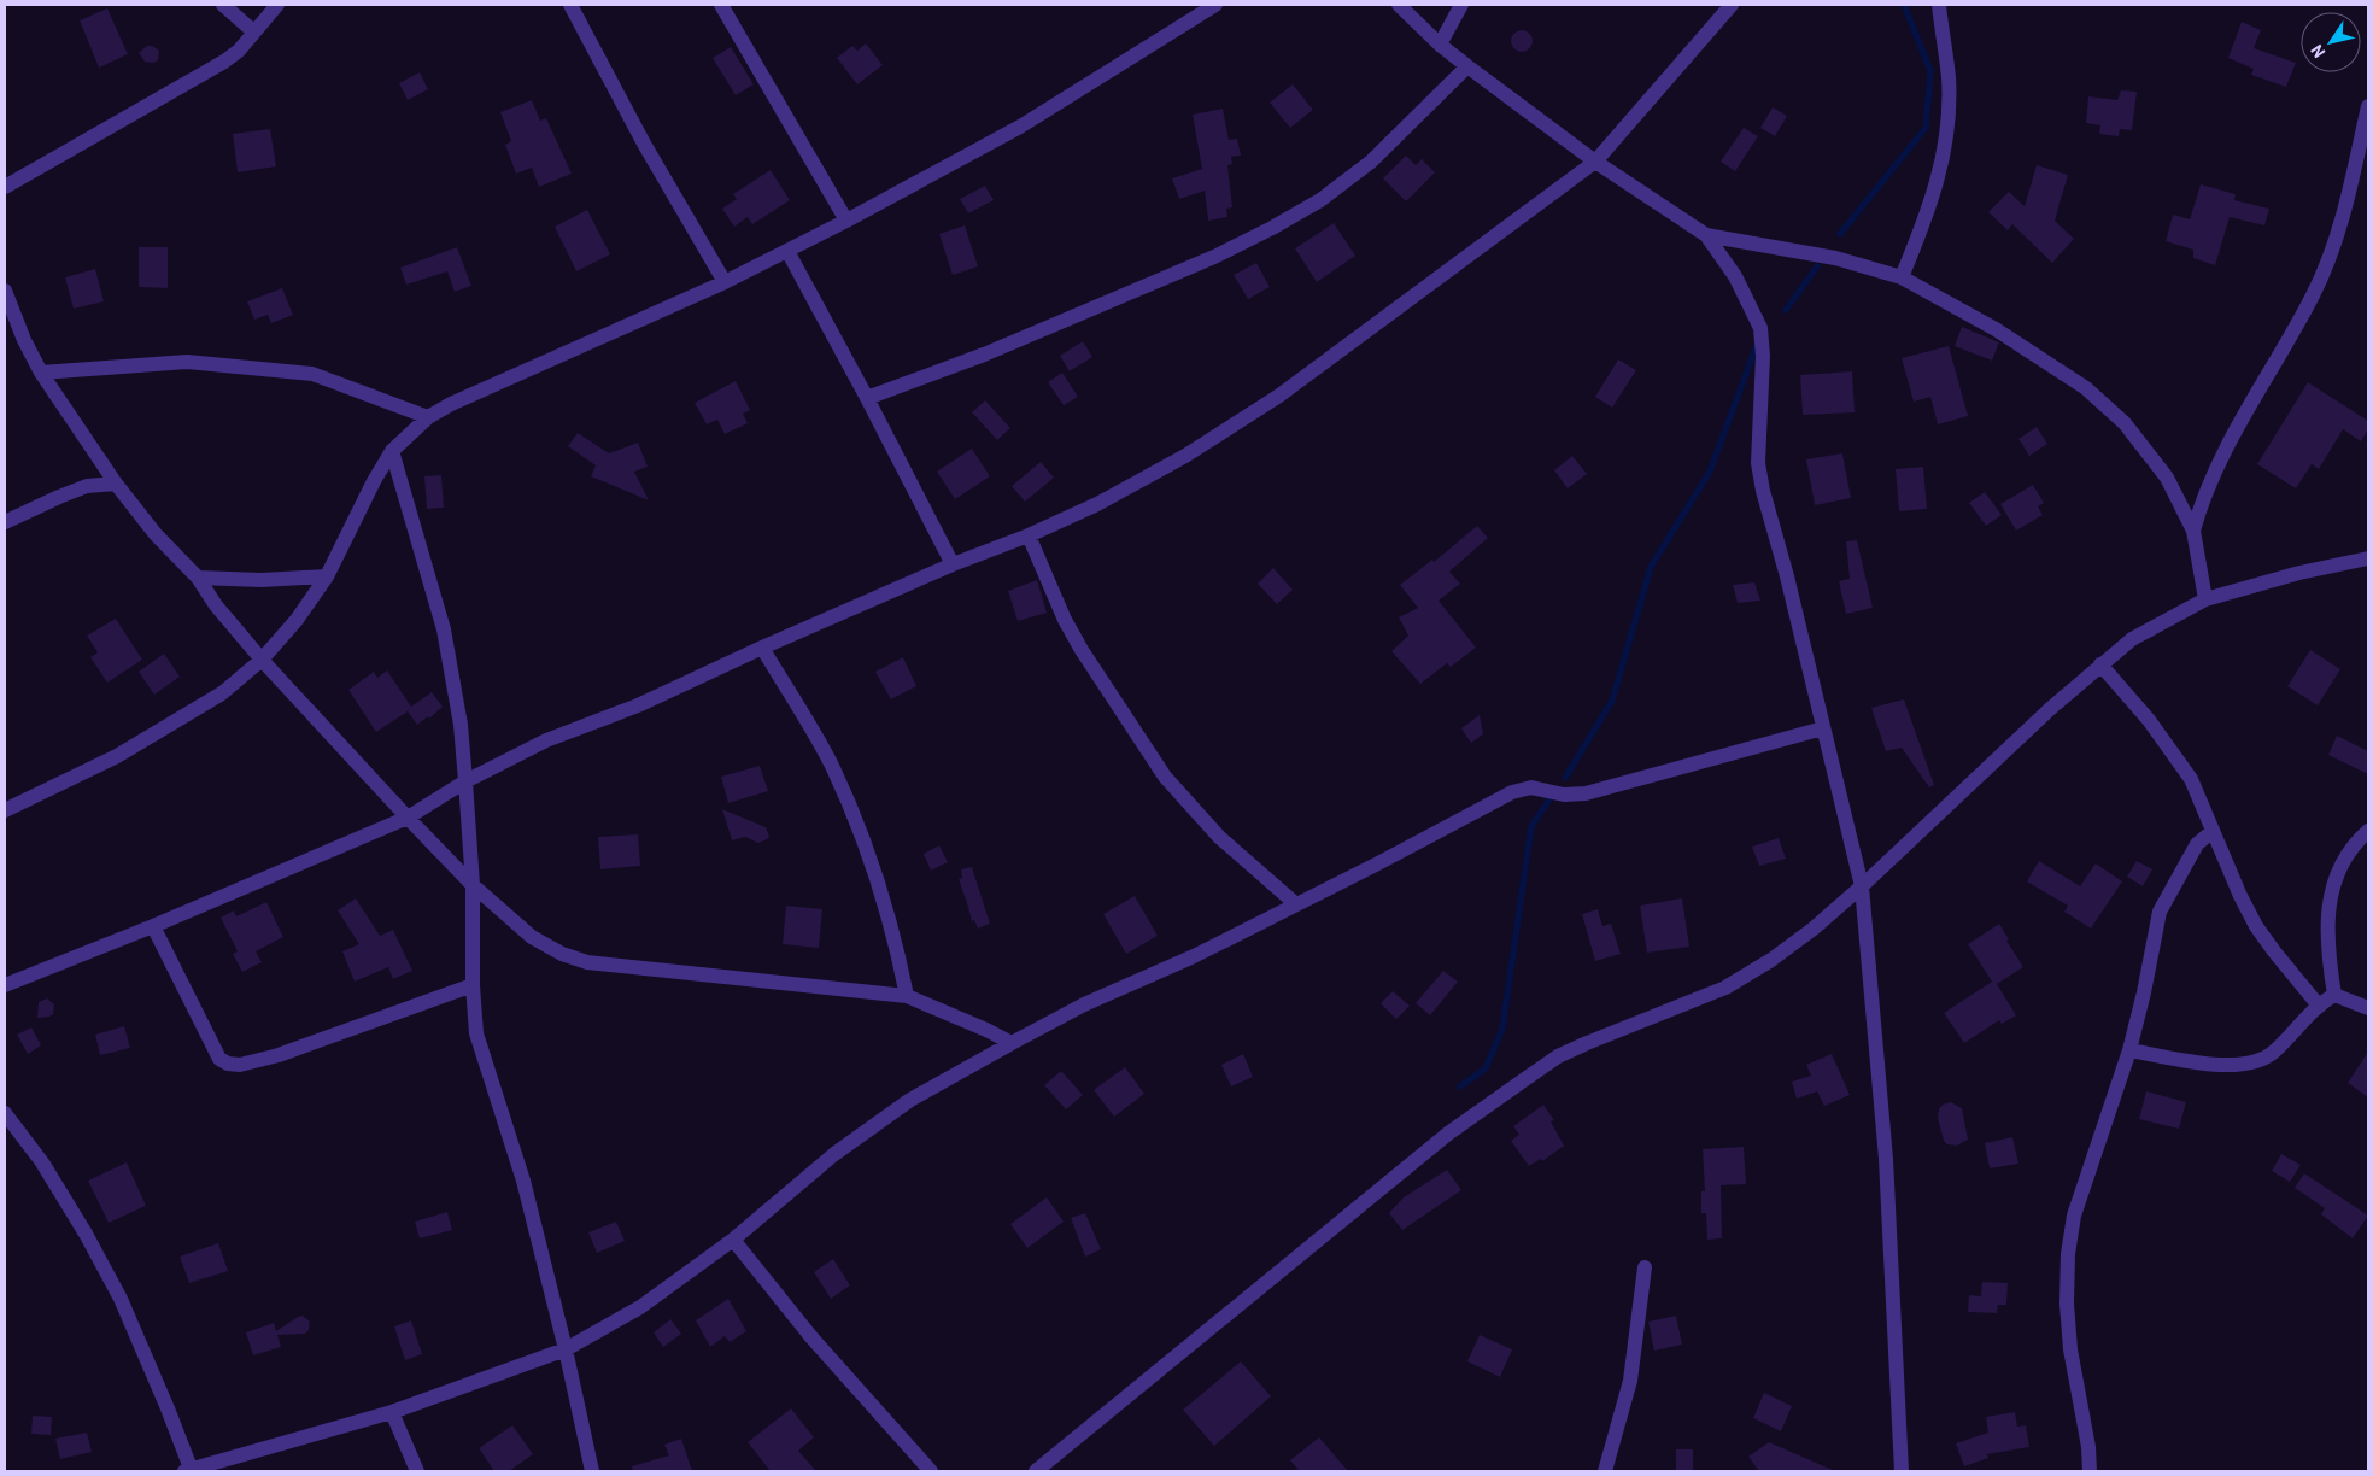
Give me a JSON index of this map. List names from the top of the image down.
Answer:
{
  "north": "bottom left"
}
